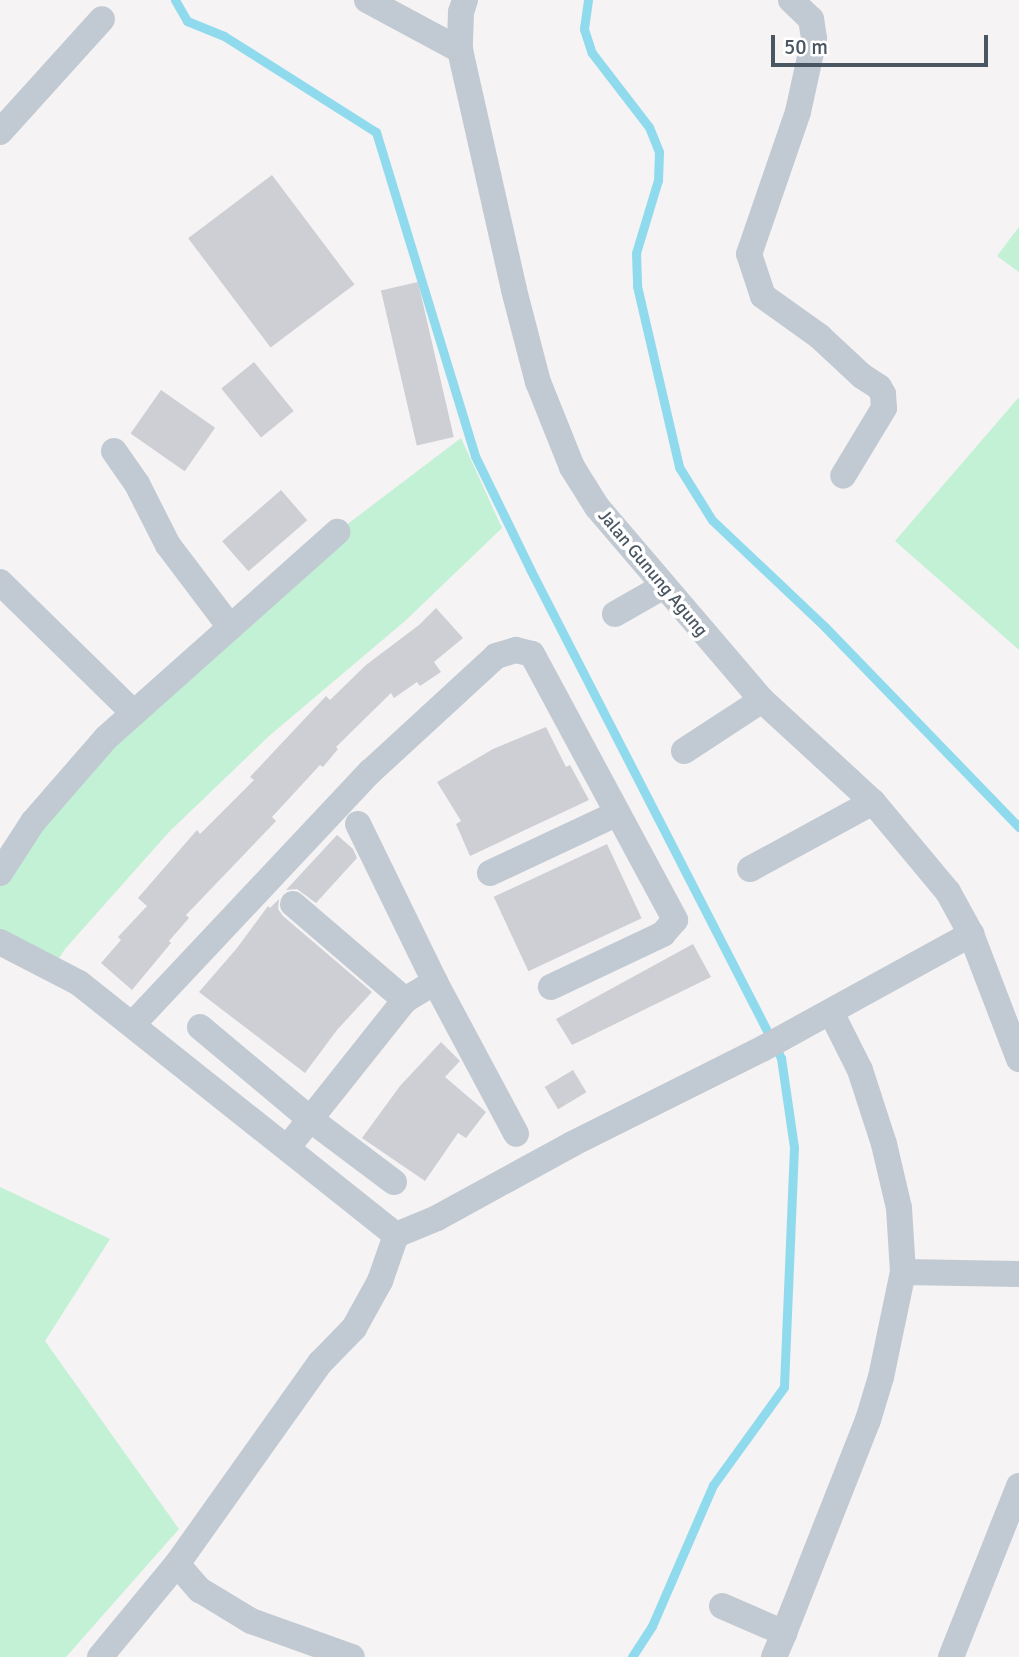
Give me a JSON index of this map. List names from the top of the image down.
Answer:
{
  "streets": {
    "street": ["Jalan Gunung Agung"]
  },
  "scale_bar": "50 m"
}
